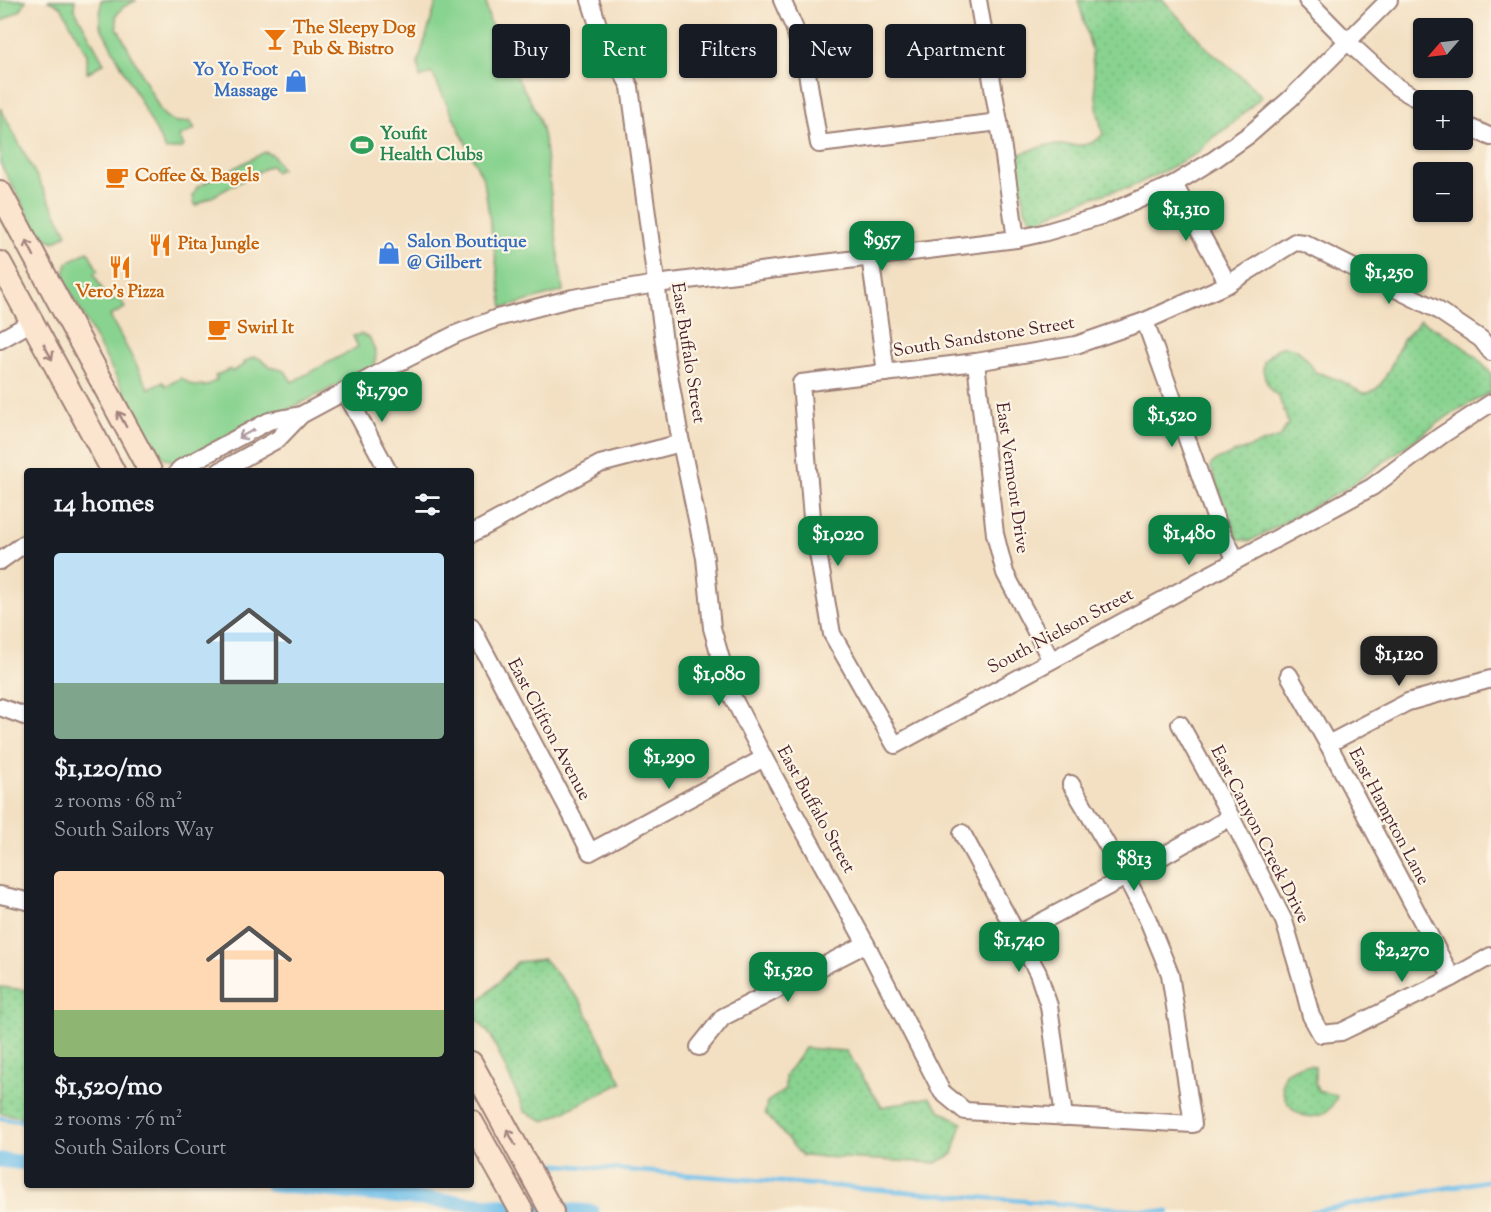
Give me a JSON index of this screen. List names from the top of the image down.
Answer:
{
  "streets": {
    "street": [
      "South Sandstone Street",
      "East Buffalo Street",
      "East Vermont Drive",
      "South Nielson Street",
      "East Clifton Avenue",
      "East Hampton Lane",
      "East Canyon Creek Drive"
    ]
  },
  "crossings": [
    ["South Sandstone Street", "East Vermont Drive"],
    ["South Sandstone Street", "South Nielson Street"],
    ["East Buffalo Street", "East Clifton Avenue"],
    ["East Vermont Drive", "South Nielson Street"],
    ["East Hampton Lane", "East Canyon Creek Drive"]
  ],
  "places": {
    "bar": ["The Sleepy Dog Pub & Bistro"],
    "shop": ["Yo Yo Foot Massage", "Salon Boutique @ Gilbert"],
    "sports": ["Youfit Health Clubs"],
    "cafe": ["Coffee & Bagels", "Swirl It"],
    "restaurant": ["Pita Jungle", "Vero’s Pizza"]
  },
  "north": "bottom left",
  "page": {
    "map_buttons": ["+", "−"],
    "chip": [
      "Buy",
      "Rent",
      "Filters",
      "New",
      "Apartment"
    ],
    "price": [
      "$1,310",
      "$957",
      "$1,250",
      "$1,790",
      "$1,520",
      "$1,480",
      "$1,020",
      "$1,120",
      "$1,080",
      "$1,290",
      "$813",
      "$1,740",
      "$2,270",
      "$1,520"
    ],
    "heading": "14 homes",
    "list": [
      {
        "name": "$1,120/mo",
        "note": "2 rooms · 68 m² · South Sailors Way"
      },
      {
        "name": "$1,520/mo",
        "note": "2 rooms · 76 m² · South Sailors Court"
      }
    ]
  }
}
